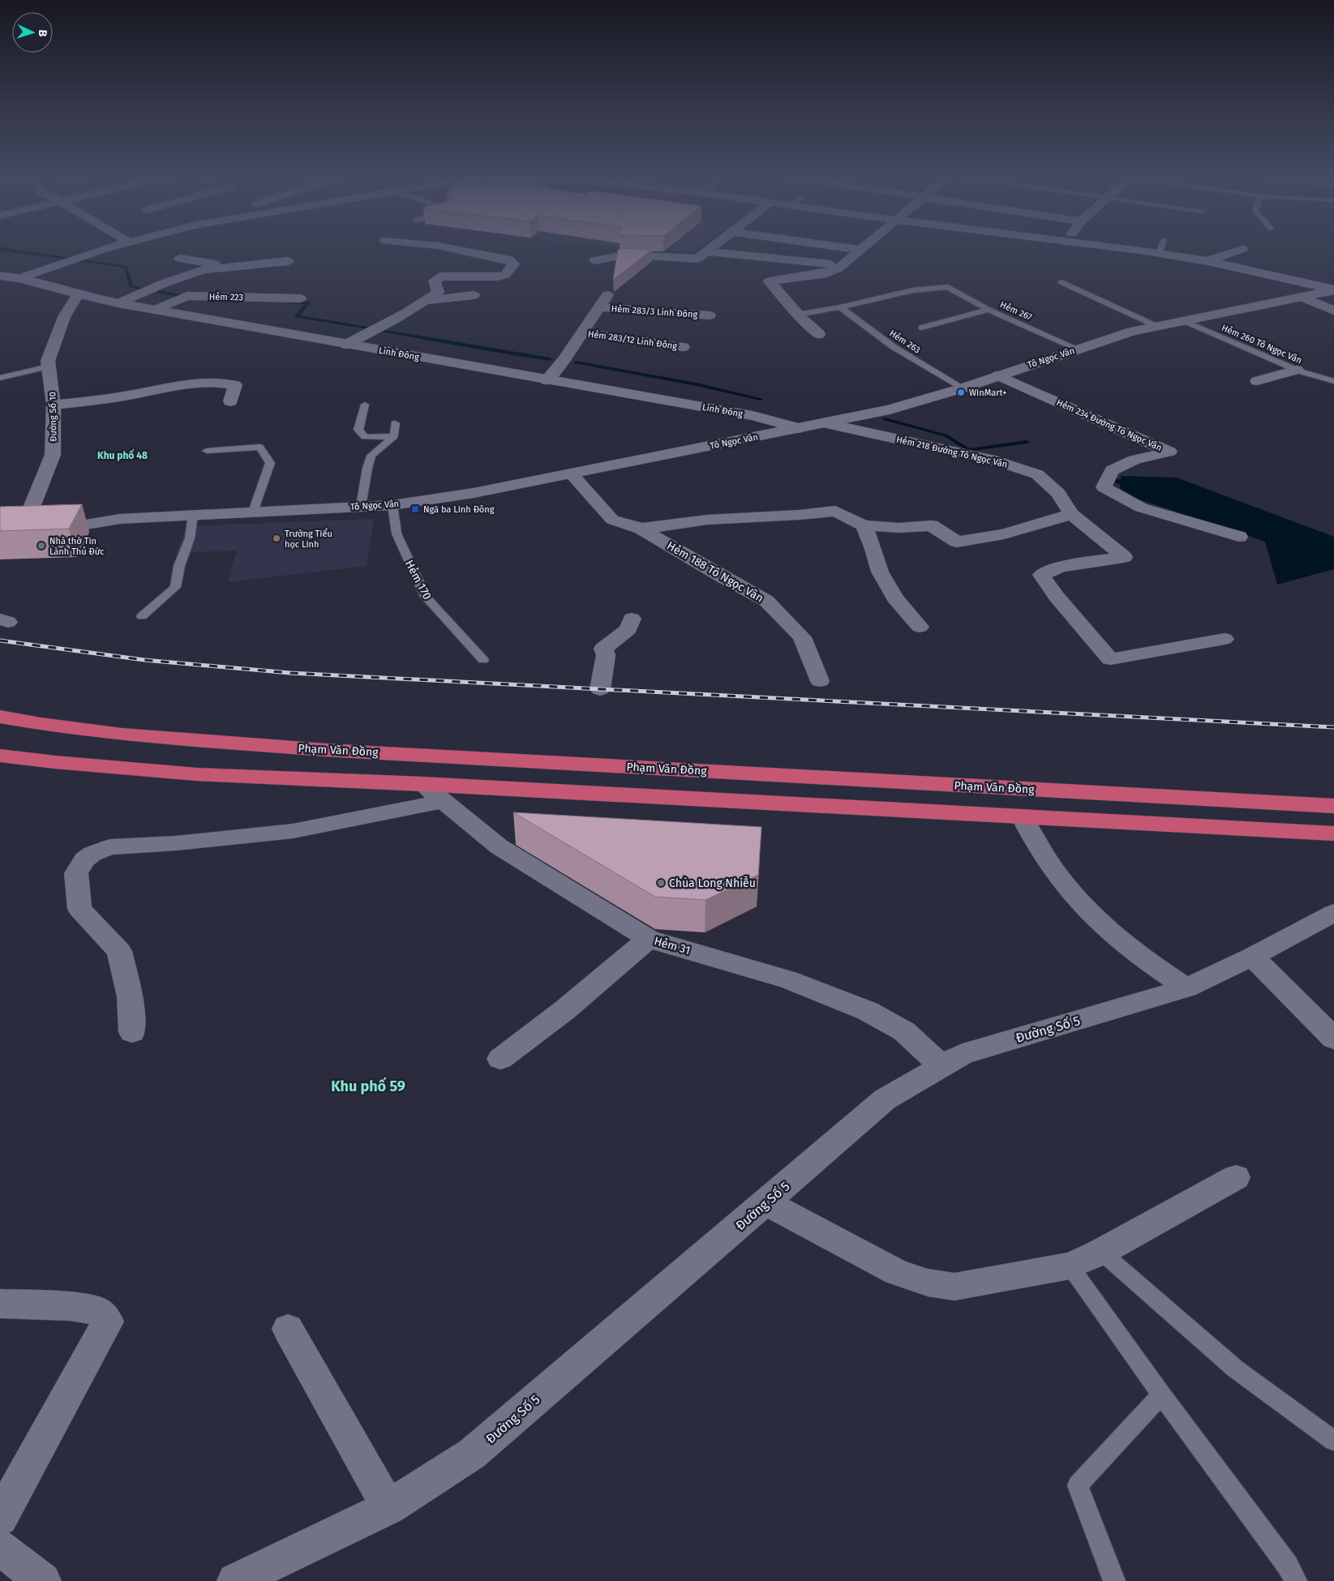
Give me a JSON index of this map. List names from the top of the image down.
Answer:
{
  "streets": {
    "highway": ["Phạm Văn Đồng"],
    "street": [
      "Hẻm 223",
      "Hẻm 283/3 Linh Đông",
      "Hẻm 283/12 Linh Đông",
      "Linh Đông",
      "Tô Ngọc Vân",
      "Đường Số 10",
      "Hẻm 234 Đường Tô Ngọc Vân",
      "Hẻm 218 Đường Tô Ngọc Vân",
      "Hẻm 188 Tô Ngọc Vân",
      "Hẻm 31",
      "Đường Số 5"
    ],
    "lane": [
      "Hẻm 267",
      "Hẻm 263",
      "Hẻm 260 Tô Ngọc Vân",
      "Hẻm 170"
    ]
  },
  "crossings": [
    ["Hẻm 223", "Linh Đông"],
    ["Hẻm 267", "Hẻm 263"],
    ["Hẻm 267", "Tô Ngọc Vân"],
    ["Hẻm 263", "Tô Ngọc Vân"],
    ["Hẻm 260 Tô Ngọc Vân", "Tô Ngọc Vân"],
    ["Linh Đông", "Tô Ngọc Vân"],
    ["Linh Đông", "Đường Số 10"],
    ["Tô Ngọc Vân", "Đường Số 10"],
    ["Tô Ngọc Vân", "Hẻm 234 Đường Tô Ngọc Vân"],
    ["Tô Ngọc Vân", "Hẻm 218 Đường Tô Ngọc Vân"],
    ["Tô Ngọc Vân", "Hẻm 170"],
    ["Hẻm 31", "Đường Số 5"]
  ],
  "districts": ["Khu phố 48", "Khu phố 59"],
  "places": {
    "other": [
      "WinMart+",
      "Trường Tiểu học Linh",
      "Nhà thờ Tin Lành Thủ Đức",
      "Chùa Long Nhiễu"
    ],
    "transit": ["Ngã ba Linh Đông"]
  },
  "north": "right"
}
